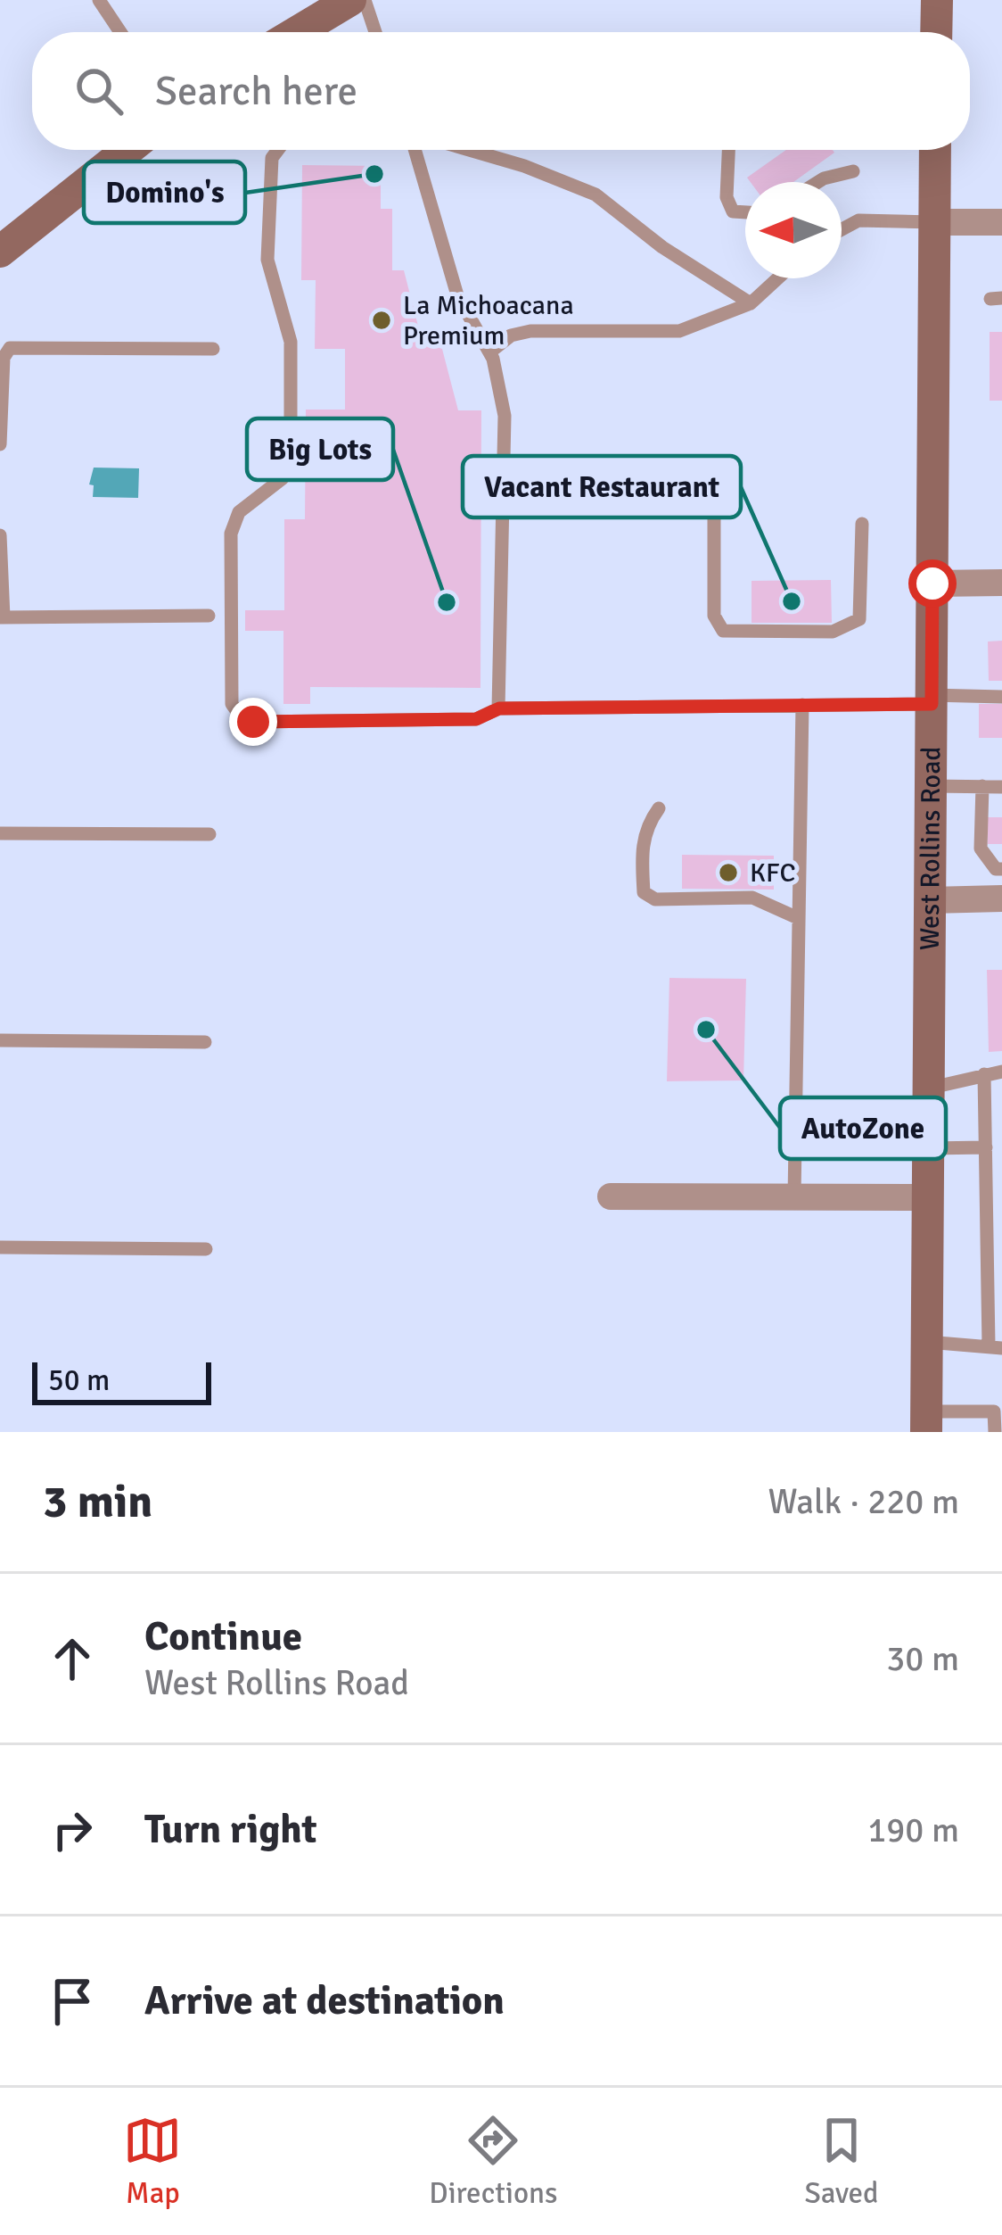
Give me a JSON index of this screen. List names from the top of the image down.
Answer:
{
  "streets": {
    "main road": ["West Rollins Road"]
  },
  "places": [
    "Domino's",
    "La Michoacana Premium",
    "Vacant Restaurant",
    "Big Lots",
    "KFC",
    "AutoZone"
  ],
  "scale_bar": "50 m",
  "north": "left",
  "page": {
    "search": "Search here",
    "scale": "50 m",
    "heading": ["3 min", "Walk · 220 m"],
    "list": [
      ["Continue", "West Rollins Road", "30 m"],
      ["Turn right", "190 m"],
      "Arrive at destination"
    ],
    "nav": ["Map", "Directions", "Saved"]
  }
}
